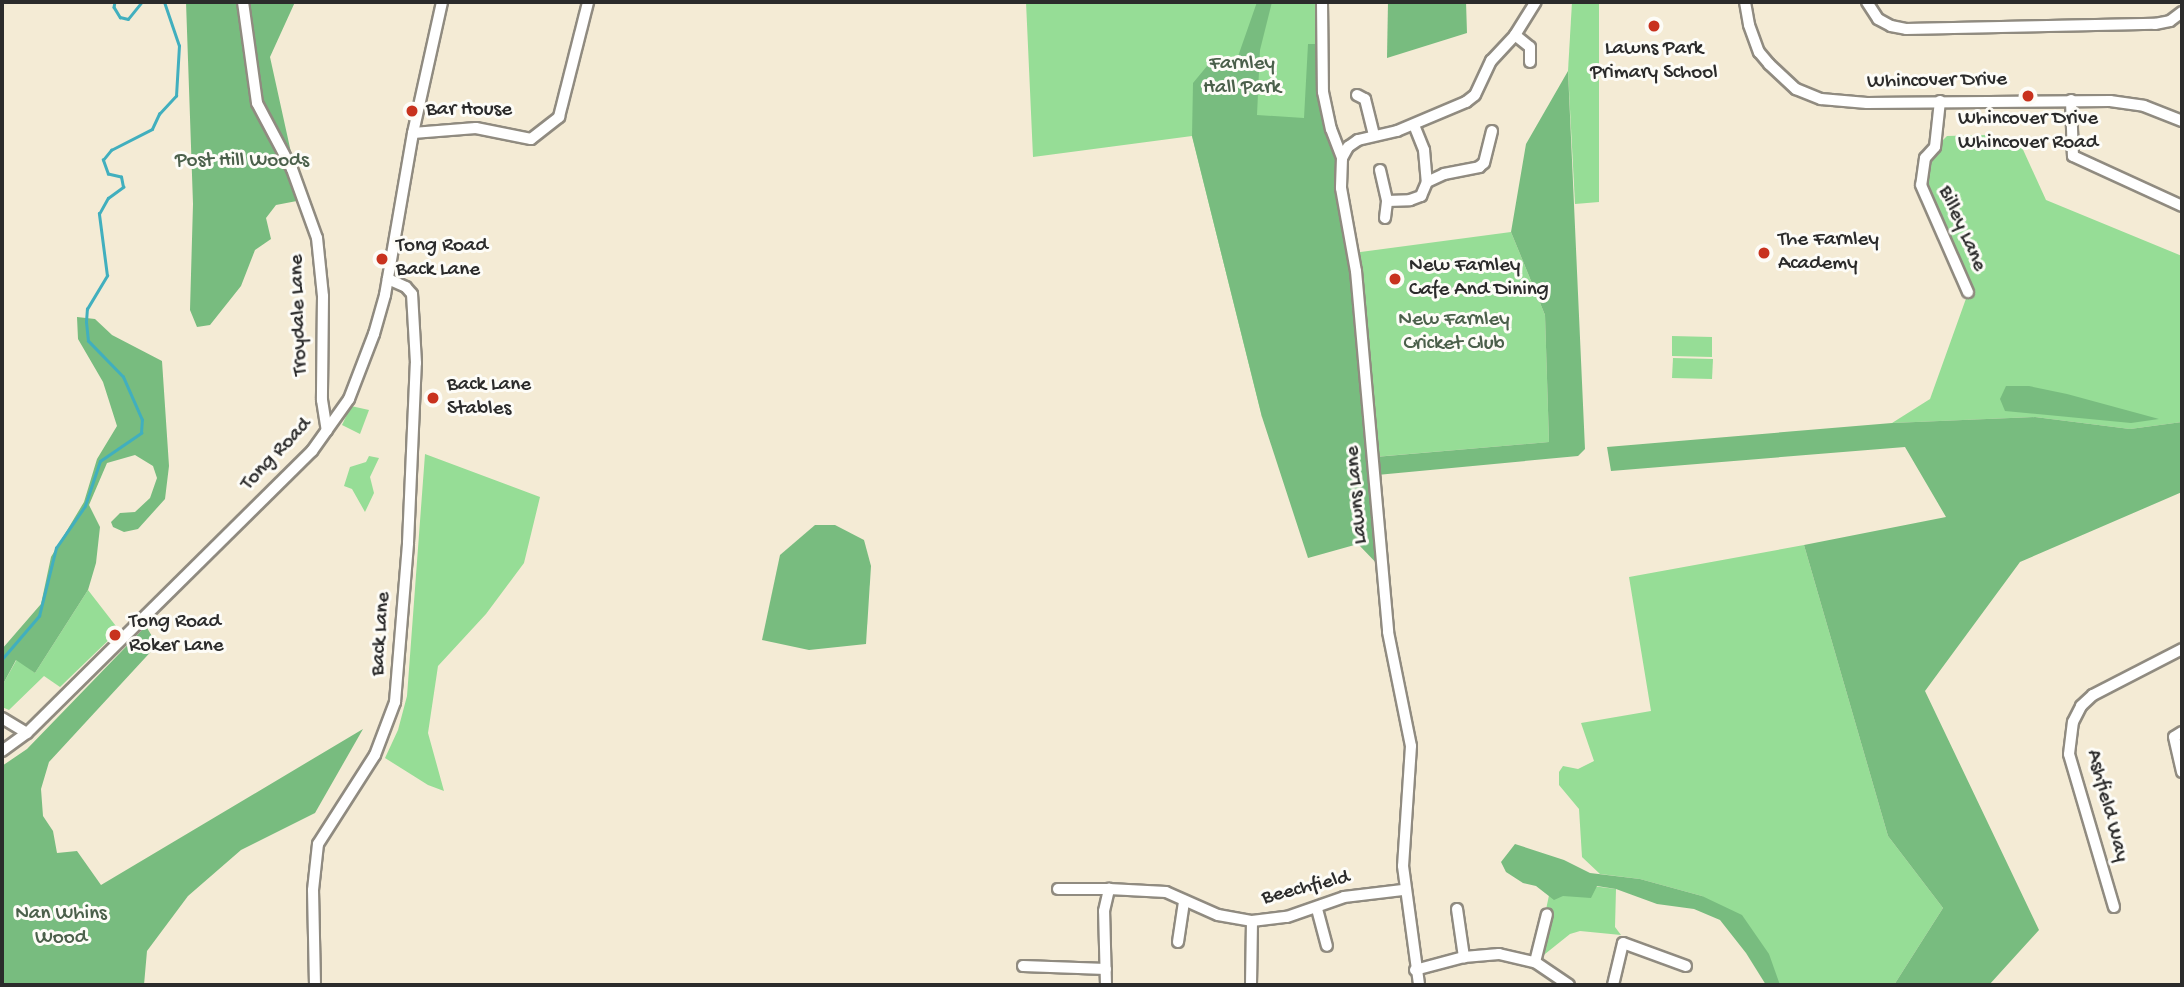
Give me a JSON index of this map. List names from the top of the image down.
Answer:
{
  "streets": {
    "street": [
      "Whincover Drive",
      "Billey Lane",
      "Troydale Lane",
      "Tong Road",
      "Lawns Lane",
      "Back Lane",
      "Ashfield Way",
      "Beechfield"
    ]
  },
  "crossings": [
    ["Whincover Drive", "Billey Lane"],
    ["Troydale Lane", "Tong Road"],
    ["Tong Road", "Back Lane"],
    ["Lawns Lane", "Beechfield"]
  ],
  "parks": [
    "Farnley Hall Park",
    "Post Hill Woods",
    "New Farnley Cricket Club",
    "Nan Whins Wood"
  ],
  "places": [
    "Lawns Park Primary School",
    "Whincover Drive Whincover Road",
    "Bar House",
    "The Farnley Academy",
    "Tong Road Back Lane",
    "New Farnley Cafe And Dining",
    "Back Lane Stables",
    "Tong Road Roker Lane"
  ]
}
